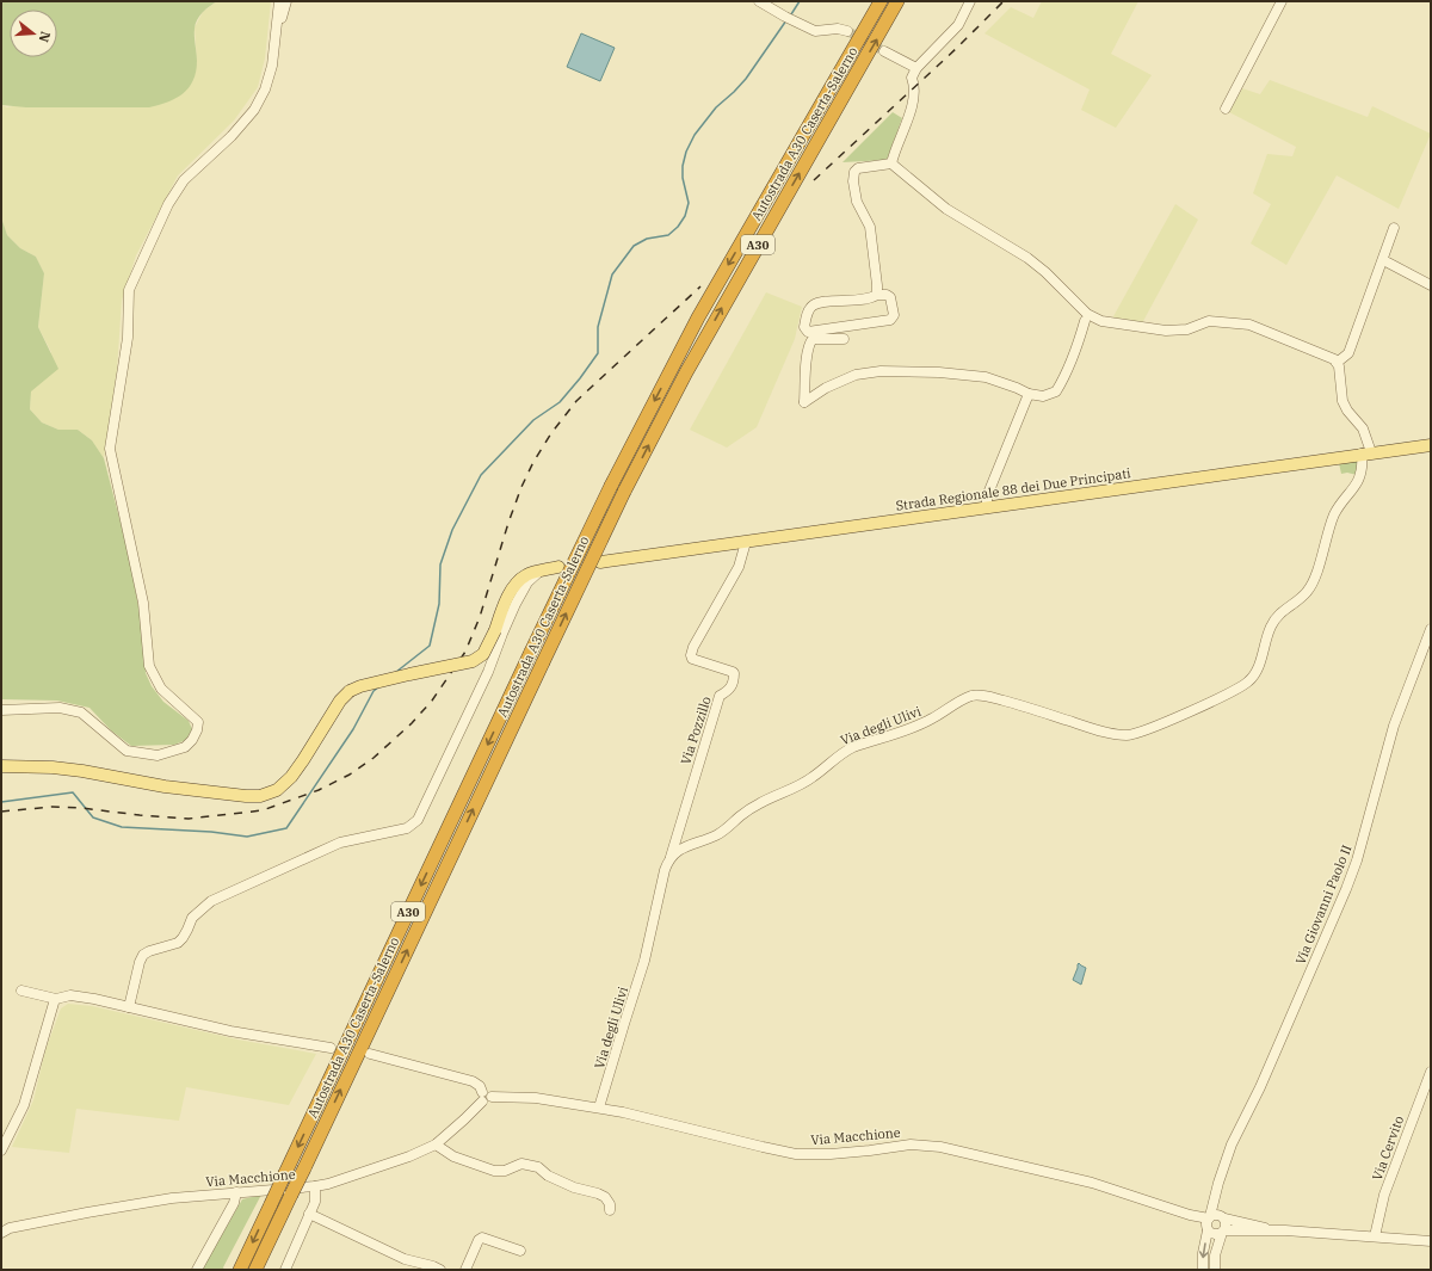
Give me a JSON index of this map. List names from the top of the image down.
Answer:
{
  "streets": {
    "highway": ["Autostrada A30 Caserta-Salerno", "A30"],
    "main road": ["Strada Regionale 88 dei Due Principati"],
    "street": [
      "Via degli Ulivi",
      "Via Pozzillo",
      "Via Giovanni Paolo II",
      "Via Macchione",
      "Via Cervito"
    ]
  },
  "crossings": [
    ["Autostrada A30 Caserta-Salerno", "A30"],
    ["Strada Regionale 88 dei Due Principati", "Via degli Ulivi"],
    ["Strada Regionale 88 dei Due Principati", "Via Pozzillo"],
    ["Via degli Ulivi", "Via Pozzillo"],
    ["Via degli Ulivi", "Via Macchione"],
    ["Via Giovanni Paolo II", "Via Macchione"]
  ],
  "north": "right"
}
